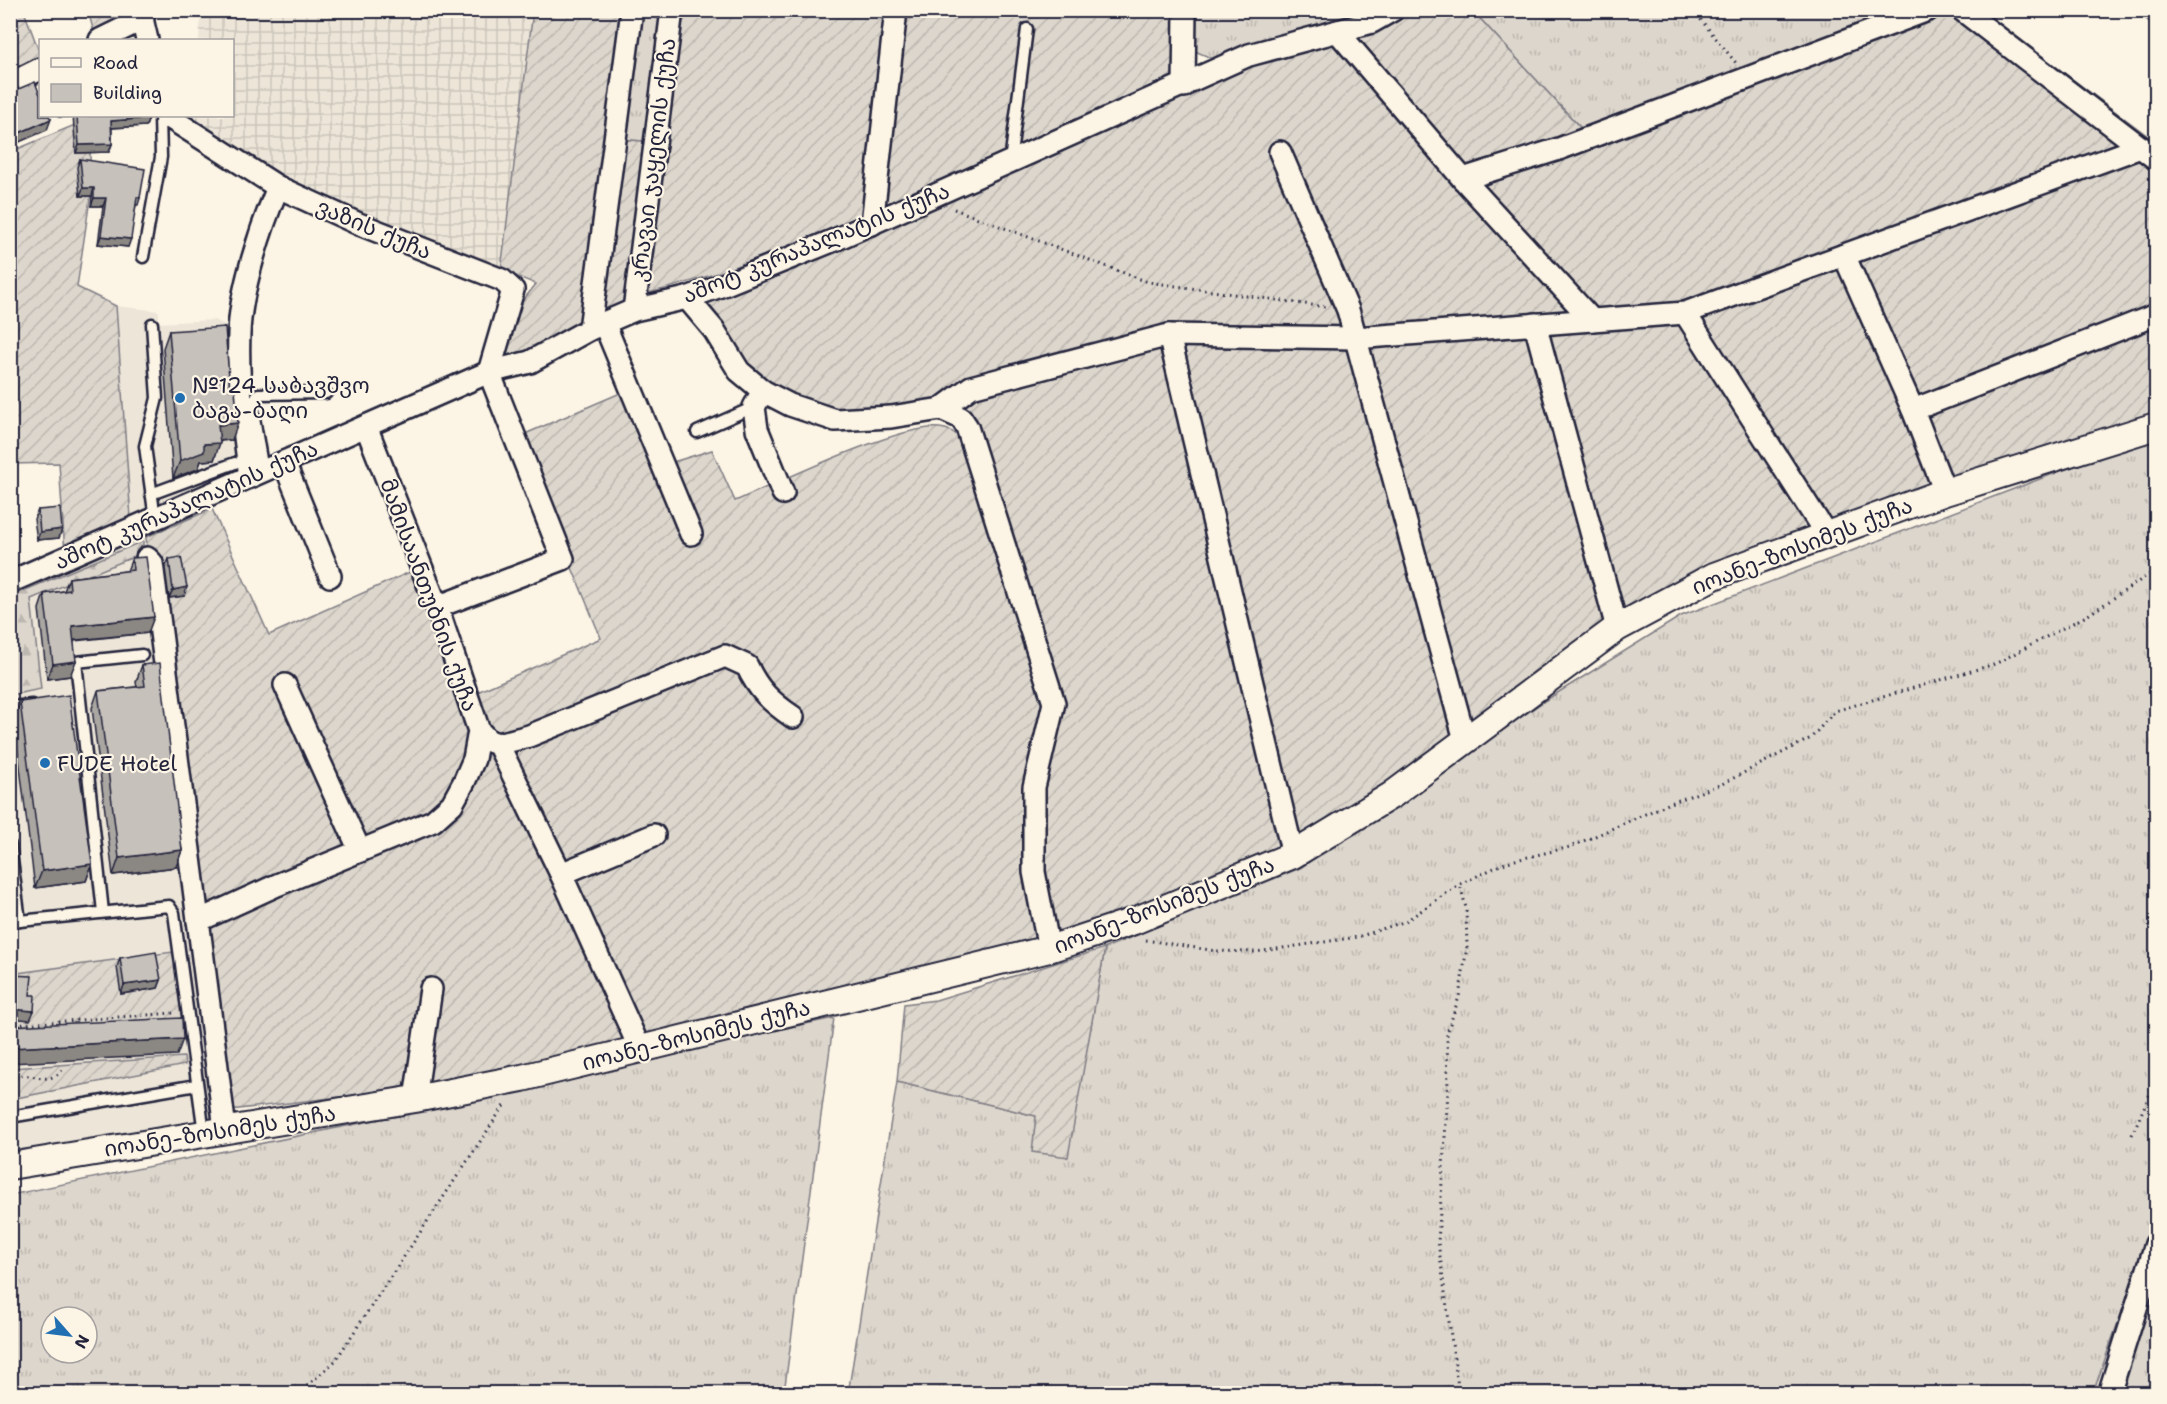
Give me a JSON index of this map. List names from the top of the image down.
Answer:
{
  "streets": {
    "street": [
      "კრავაი ჯაყელის ქუჩა",
      "ვაზის ქუჩა",
      "აშოტ კურაპალატის ქუჩა",
      "იოანე-ზოსიმეს ქუჩა",
      "მამისაანთუბნის ქუჩა"
    ]
  },
  "crossings": [
    ["კრავაი ჯაყელის ქუჩა", "აშოტ კურაპალატის ქუჩა"],
    ["ვაზის ქუჩა", "აშოტ კურაპალატის ქუჩა"],
    ["აშოტ კურაპალატის ქუჩა", "მამისაანთუბნის ქუჩა"]
  ],
  "places": ["№124 საბავშვო ბაგა-ბაღი", "FUDE Hotel"],
  "legend": ["Road", "Building"],
  "north": "bottom right"
}
